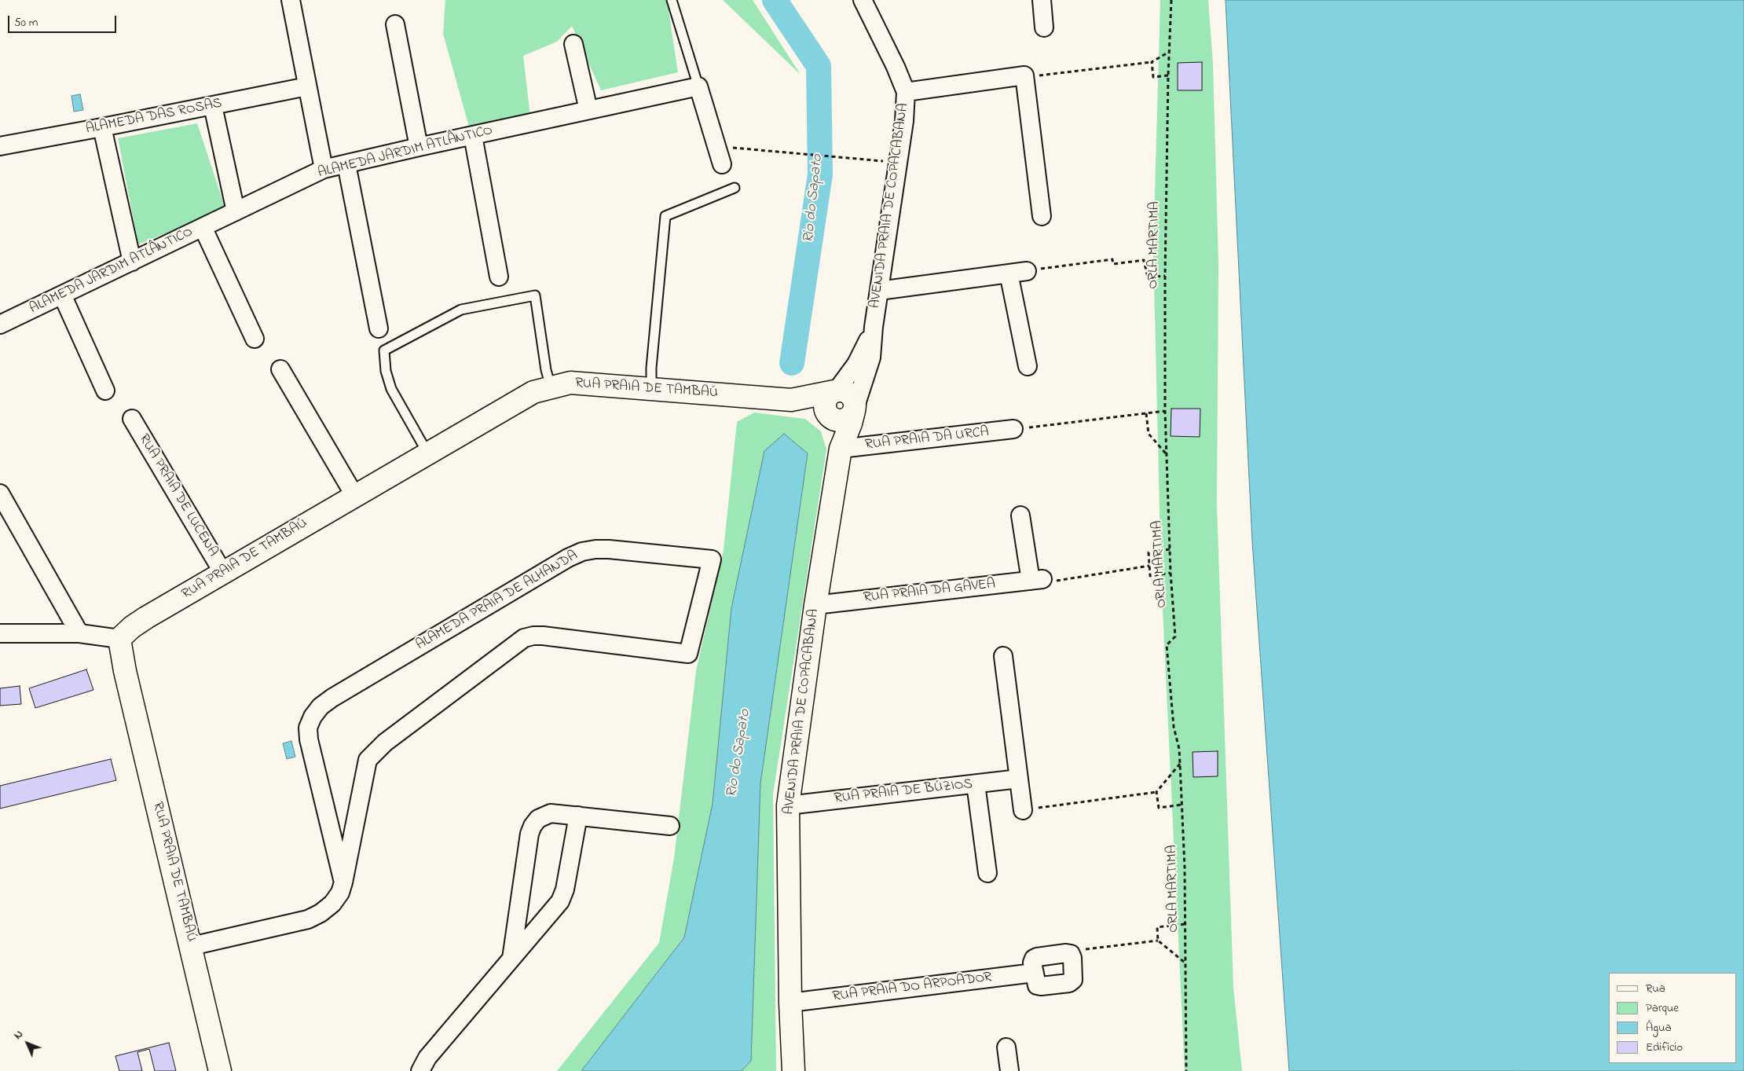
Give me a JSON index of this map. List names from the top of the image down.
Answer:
{
  "streets": {
    "street": [
      "ALAMEDA DAS ROSAS",
      "ALAMEDA JARDIM ATLÂNTICO",
      "AVENIDA PRAIA DE COPACABANA",
      "RUA PRAIA DE TAMBAÚ",
      "RUA PRAIA DA URCA",
      "RUA PRAIA DE LUCENA",
      "RUA PRAIA DA GAVEA",
      "ALAMEDA PRAIA DE ALHANDA",
      "RUA PRAIA DE BÚZIOS",
      "RUA PRAIA DO ARPOADOR"
    ],
    "path": ["ORLA MARTIMA"]
  },
  "crossings": [
    ["AVENIDA PRAIA DE COPACABANA", "RUA PRAIA DE TAMBAÚ"],
    ["AVENIDA PRAIA DE COPACABANA", "RUA PRAIA DA URCA"],
    ["AVENIDA PRAIA DE COPACABANA", "RUA PRAIA DA GAVEA"],
    ["AVENIDA PRAIA DE COPACABANA", "RUA PRAIA DE BÚZIOS"],
    ["AVENIDA PRAIA DE COPACABANA", "RUA PRAIA DO ARPOADOR"],
    ["RUA PRAIA DE TAMBAÚ", "RUA PRAIA DE LUCENA"],
    ["RUA PRAIA DE TAMBAÚ", "ALAMEDA PRAIA DE ALHANDA"]
  ],
  "water": ["Rio do Sapato"],
  "legend": [
    "Rua",
    "Parque",
    "Água",
    "Edifício"
  ],
  "scale_bar": "50 m",
  "north": "top left"
}
